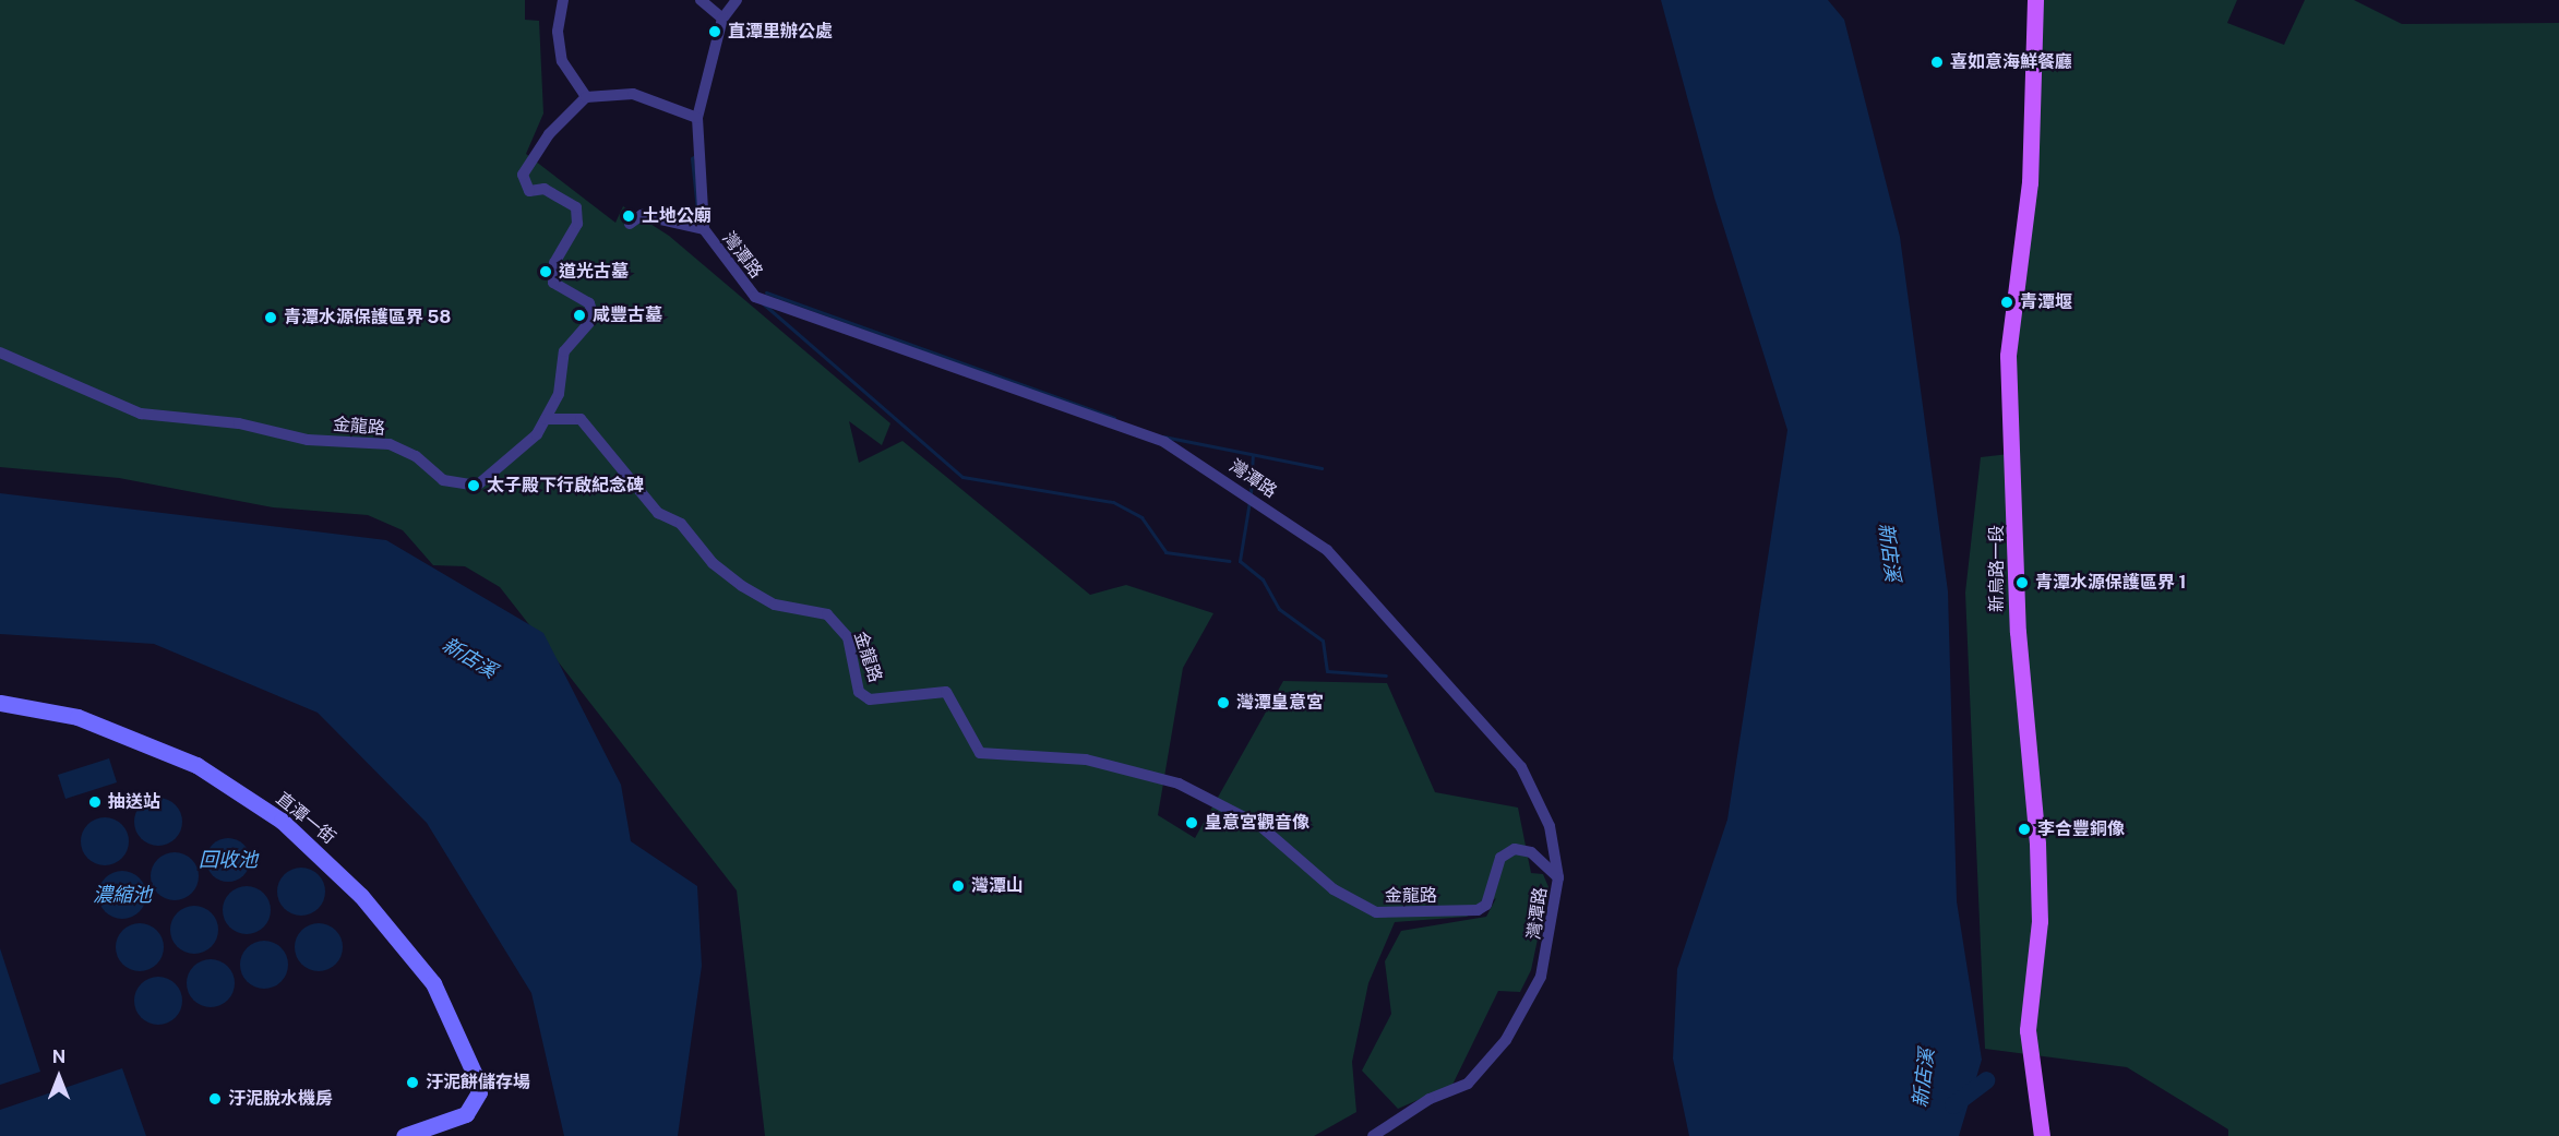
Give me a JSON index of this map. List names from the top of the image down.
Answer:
{
  "streets": {
    "main road": ["新烏路一段"],
    "street": ["灣潭路", "金龍路", "直潭一街"]
  },
  "crossings": [
    ["灣潭路", "金龍路"]
  ],
  "water": ["新店溪", "回收池", "濃縮池"],
  "places": [
    "直潭里辦公處",
    "喜如意海鮮餐廳",
    "土地公廟",
    "道光古墓",
    "青潭堰",
    "咸豐古墓",
    "青潭水源保護區界 58",
    "太子殿下行啟紀念碑",
    "青潭水源保護區界 1",
    "灣潭皇意宮",
    "抽送站",
    "皇意宮觀音像",
    "李合豐銅像",
    "灣潭山",
    "汙泥餅儲存場",
    "汙泥脫水機房"
  ],
  "north": "top"
}
